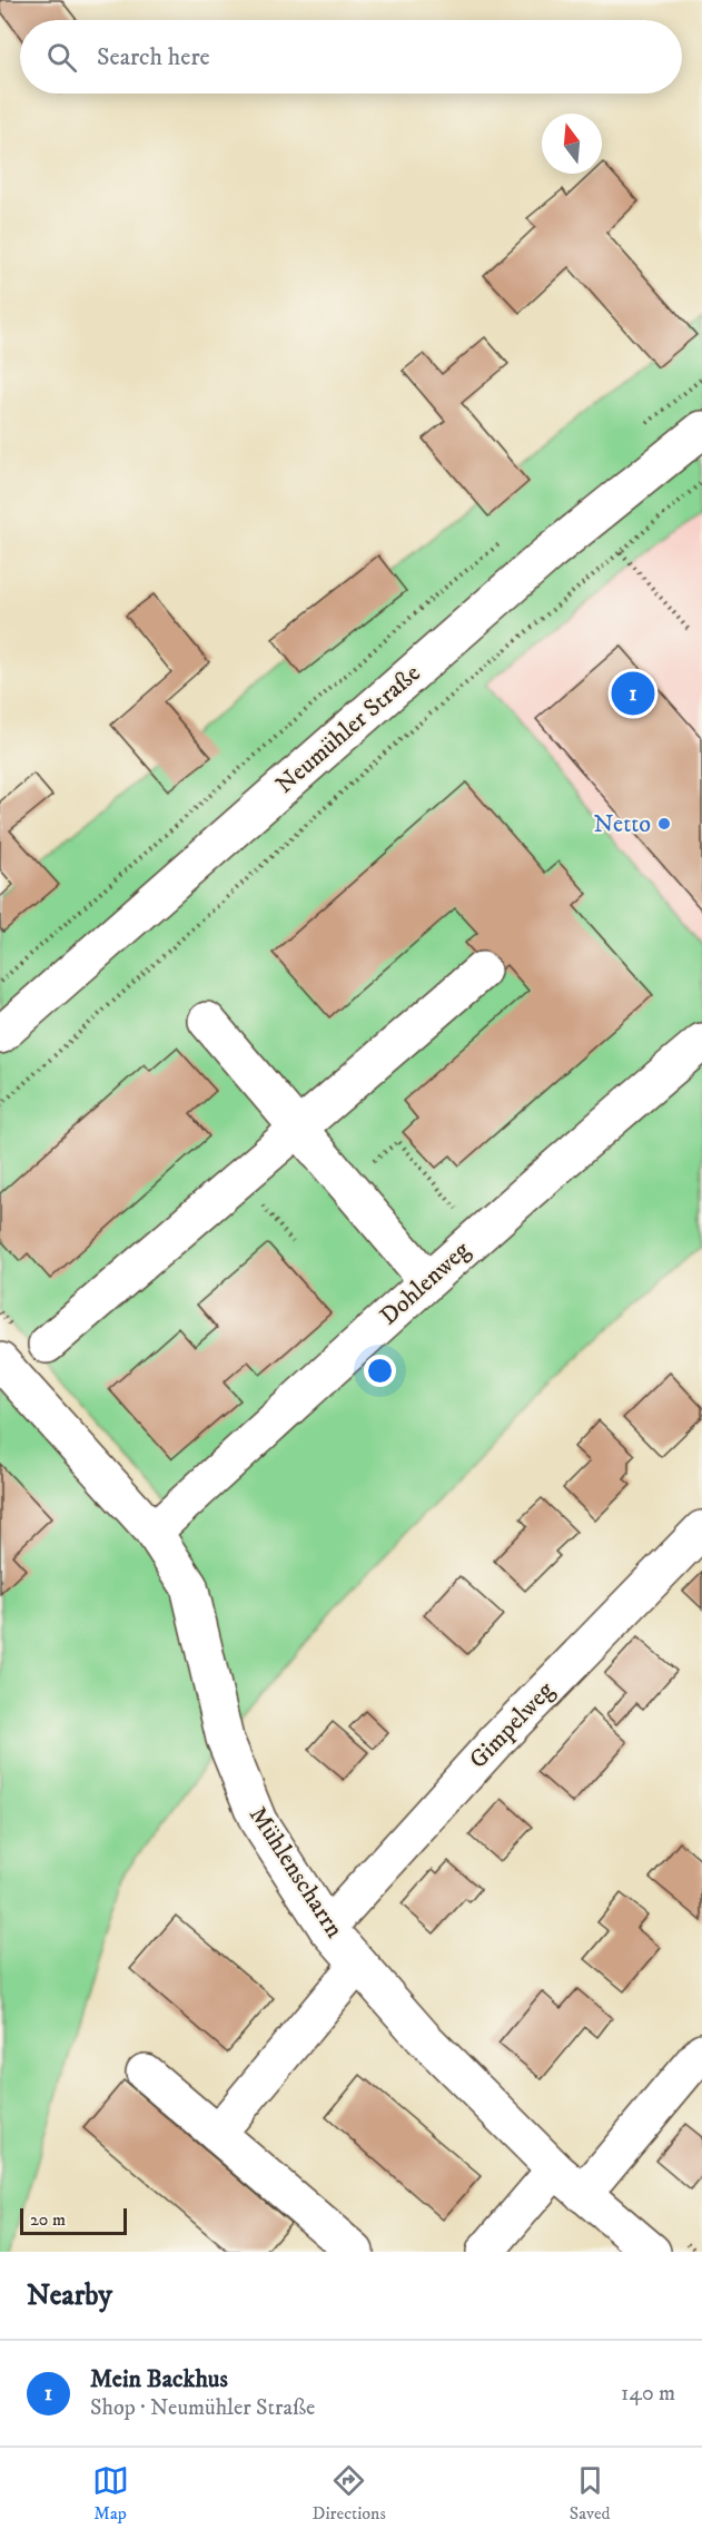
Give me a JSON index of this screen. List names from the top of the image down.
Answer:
{
  "streets": {
    "street": [
      "Neumühler Straße",
      "Dohlenweg",
      "Gimpelweg",
      "Mühlenscharrn"
    ]
  },
  "crossings": [
    ["Dohlenweg", "Mühlenscharrn"],
    ["Gimpelweg", "Mühlenscharrn"]
  ],
  "places": ["Netto"],
  "scale_bar": "20 m",
  "north": "top",
  "page": {
    "search": "Search here",
    "pins": "1",
    "scale": "20 m",
    "heading": "Nearby",
    "list": [
      {
        "mark": "1",
        "name": "Mein Backhus",
        "note": "Shop · Neumühler Straße",
        "value": "140 m"
      }
    ],
    "nav": ["Map", "Directions", "Saved"]
  }
}
